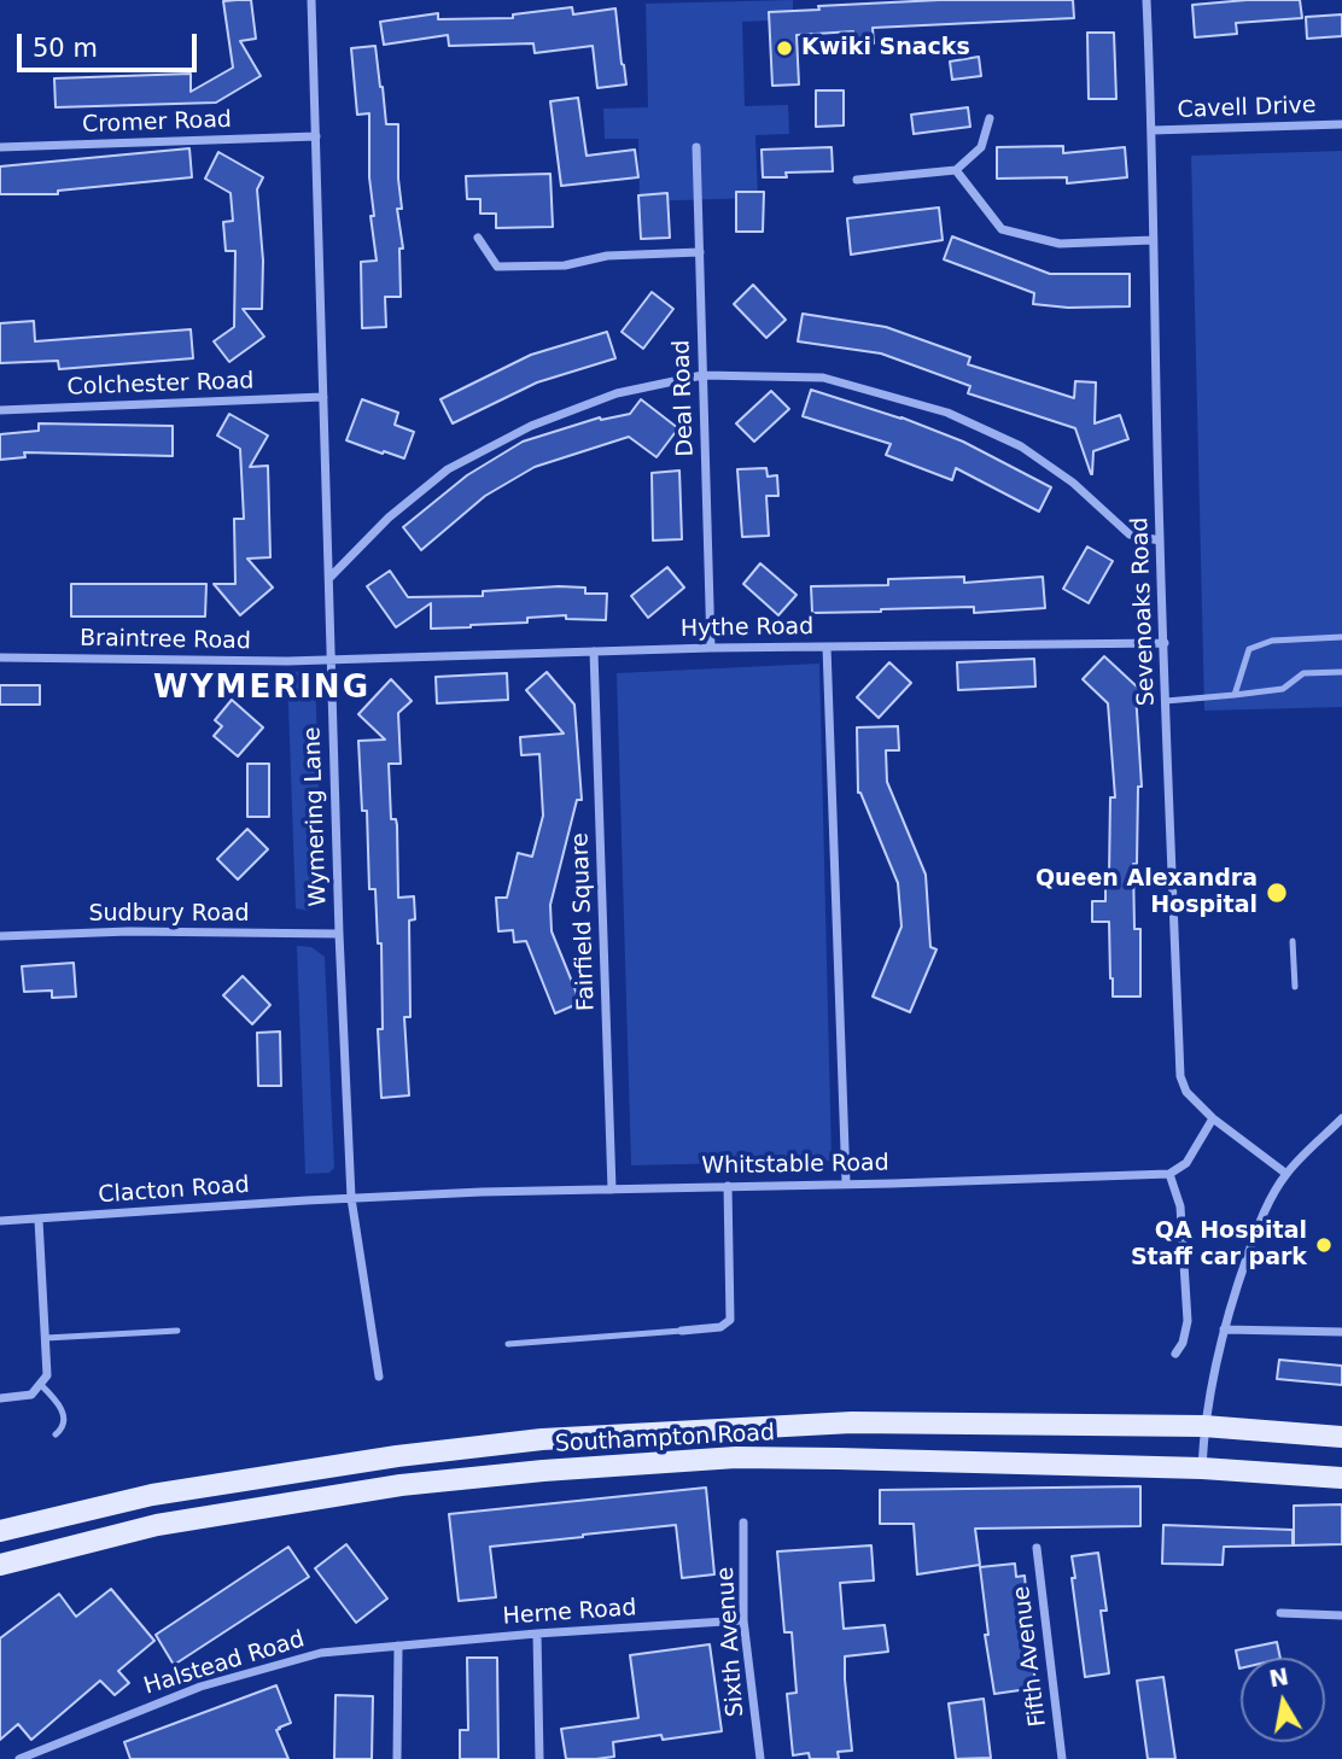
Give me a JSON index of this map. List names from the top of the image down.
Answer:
{
  "streets": {
    "main road": ["Southampton Road"],
    "street": [
      "Cavell Drive",
      "Cromer Road",
      "Colchester Road",
      "Deal Road",
      "Sevenoaks Road",
      "Hythe Road",
      "Braintree Road",
      "Wymering Lane",
      "Sudbury Road",
      "Fairfield Square",
      "Whitstable Road",
      "Clacton Road",
      "Herne Road",
      "Sixth Avenue",
      "Fifth Avenue",
      "Halstead Road"
    ]
  },
  "crossings": [
    ["Cavell Drive", "Sevenoaks Road"],
    ["Cromer Road", "Wymering Lane"],
    ["Colchester Road", "Wymering Lane"],
    ["Deal Road", "Hythe Road"],
    ["Sevenoaks Road", "Hythe Road"],
    ["Hythe Road", "Braintree Road"],
    ["Hythe Road", "Wymering Lane"],
    ["Hythe Road", "Fairfield Square"],
    ["Braintree Road", "Wymering Lane"],
    ["Wymering Lane", "Sudbury Road"],
    ["Wymering Lane", "Whitstable Road"],
    ["Wymering Lane", "Clacton Road"],
    ["Fairfield Square", "Whitstable Road"],
    ["Whitstable Road", "Clacton Road"],
    ["Herne Road", "Sixth Avenue"],
    ["Herne Road", "Halstead Road"]
  ],
  "districts": ["WYMERING"],
  "places": ["Kwiki Snacks", "Queen Alexandra Hospital", "QA Hospital Staff car park"],
  "scale_bar": "50 m",
  "north": "top"
}
